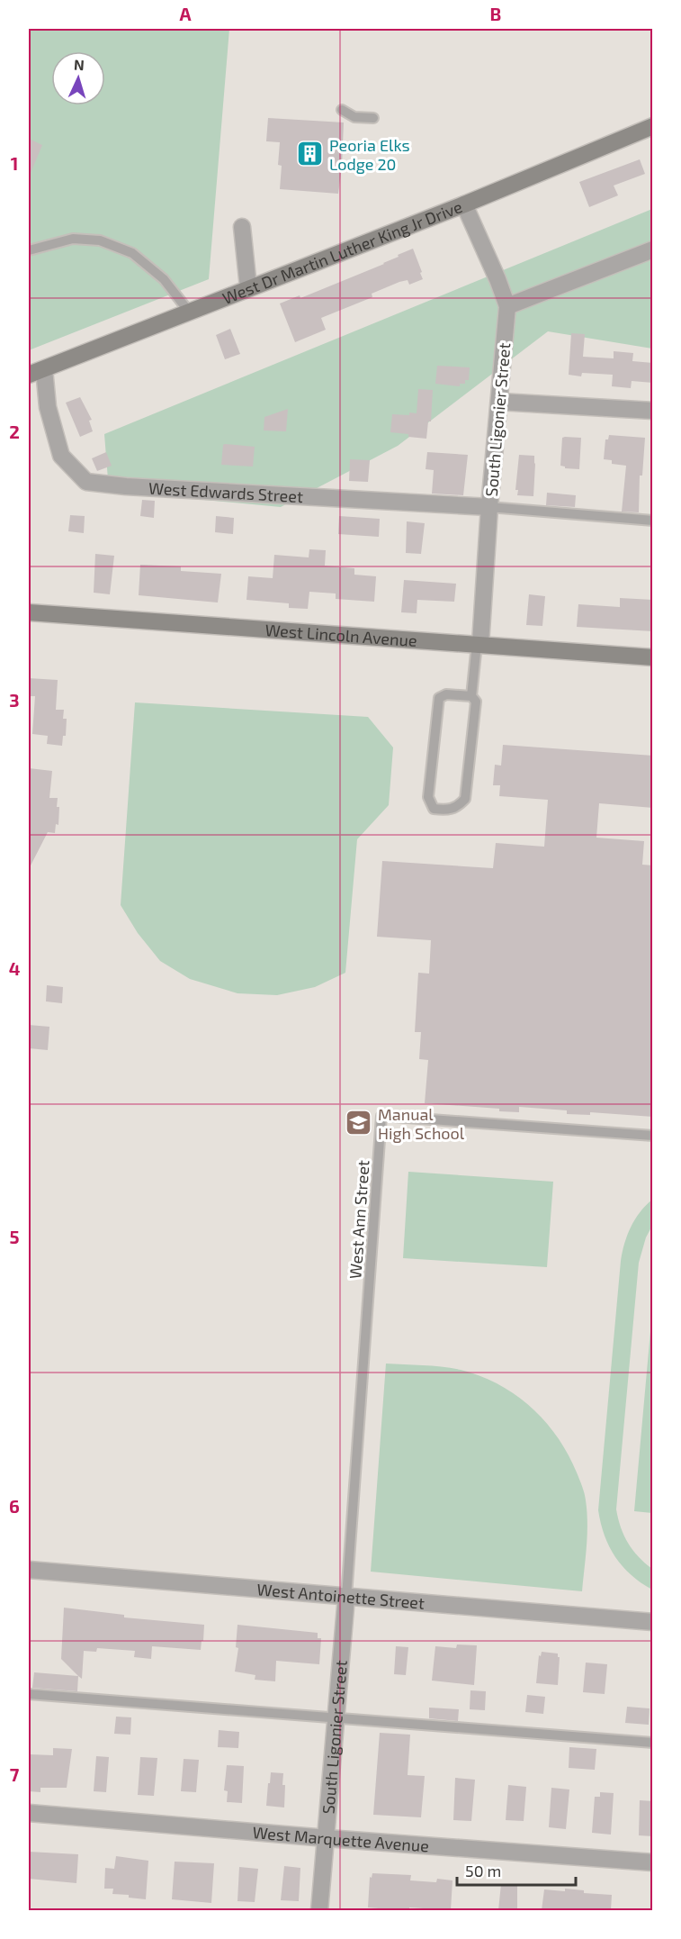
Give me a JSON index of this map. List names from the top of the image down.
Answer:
{
  "streets": {
    "main road": ["West Dr Martin Luther King Jr Drive", "West Lincoln Avenue"],
    "street": [
      "South Ligonier Street",
      "West Edwards Street",
      "West Antoinette Street",
      "West Marquette Avenue"
    ],
    "lane": ["West Ann Street"]
  },
  "crossings": [
    ["West Dr Martin Luther King Jr Drive", "South Ligonier Street"],
    ["West Dr Martin Luther King Jr Drive", "West Edwards Street"],
    ["South Ligonier Street", "West Edwards Street"],
    ["South Ligonier Street", "West Lincoln Avenue"],
    ["South Ligonier Street", "West Ann Street"],
    ["South Ligonier Street", "West Antoinette Street"],
    ["South Ligonier Street", "West Marquette Avenue"],
    ["West Ann Street", "West Antoinette Street"]
  ],
  "places": {
    "building": ["Peoria Elks Lodge 20"],
    "school or university": ["Manual High School"]
  },
  "scale_bar": "50 m",
  "north": "top",
  "grid": {
    "columns": ["A", "B"],
    "rows": [
      "1",
      "2",
      "3",
      "4",
      "5",
      "6",
      "7"
    ]
  }
}
